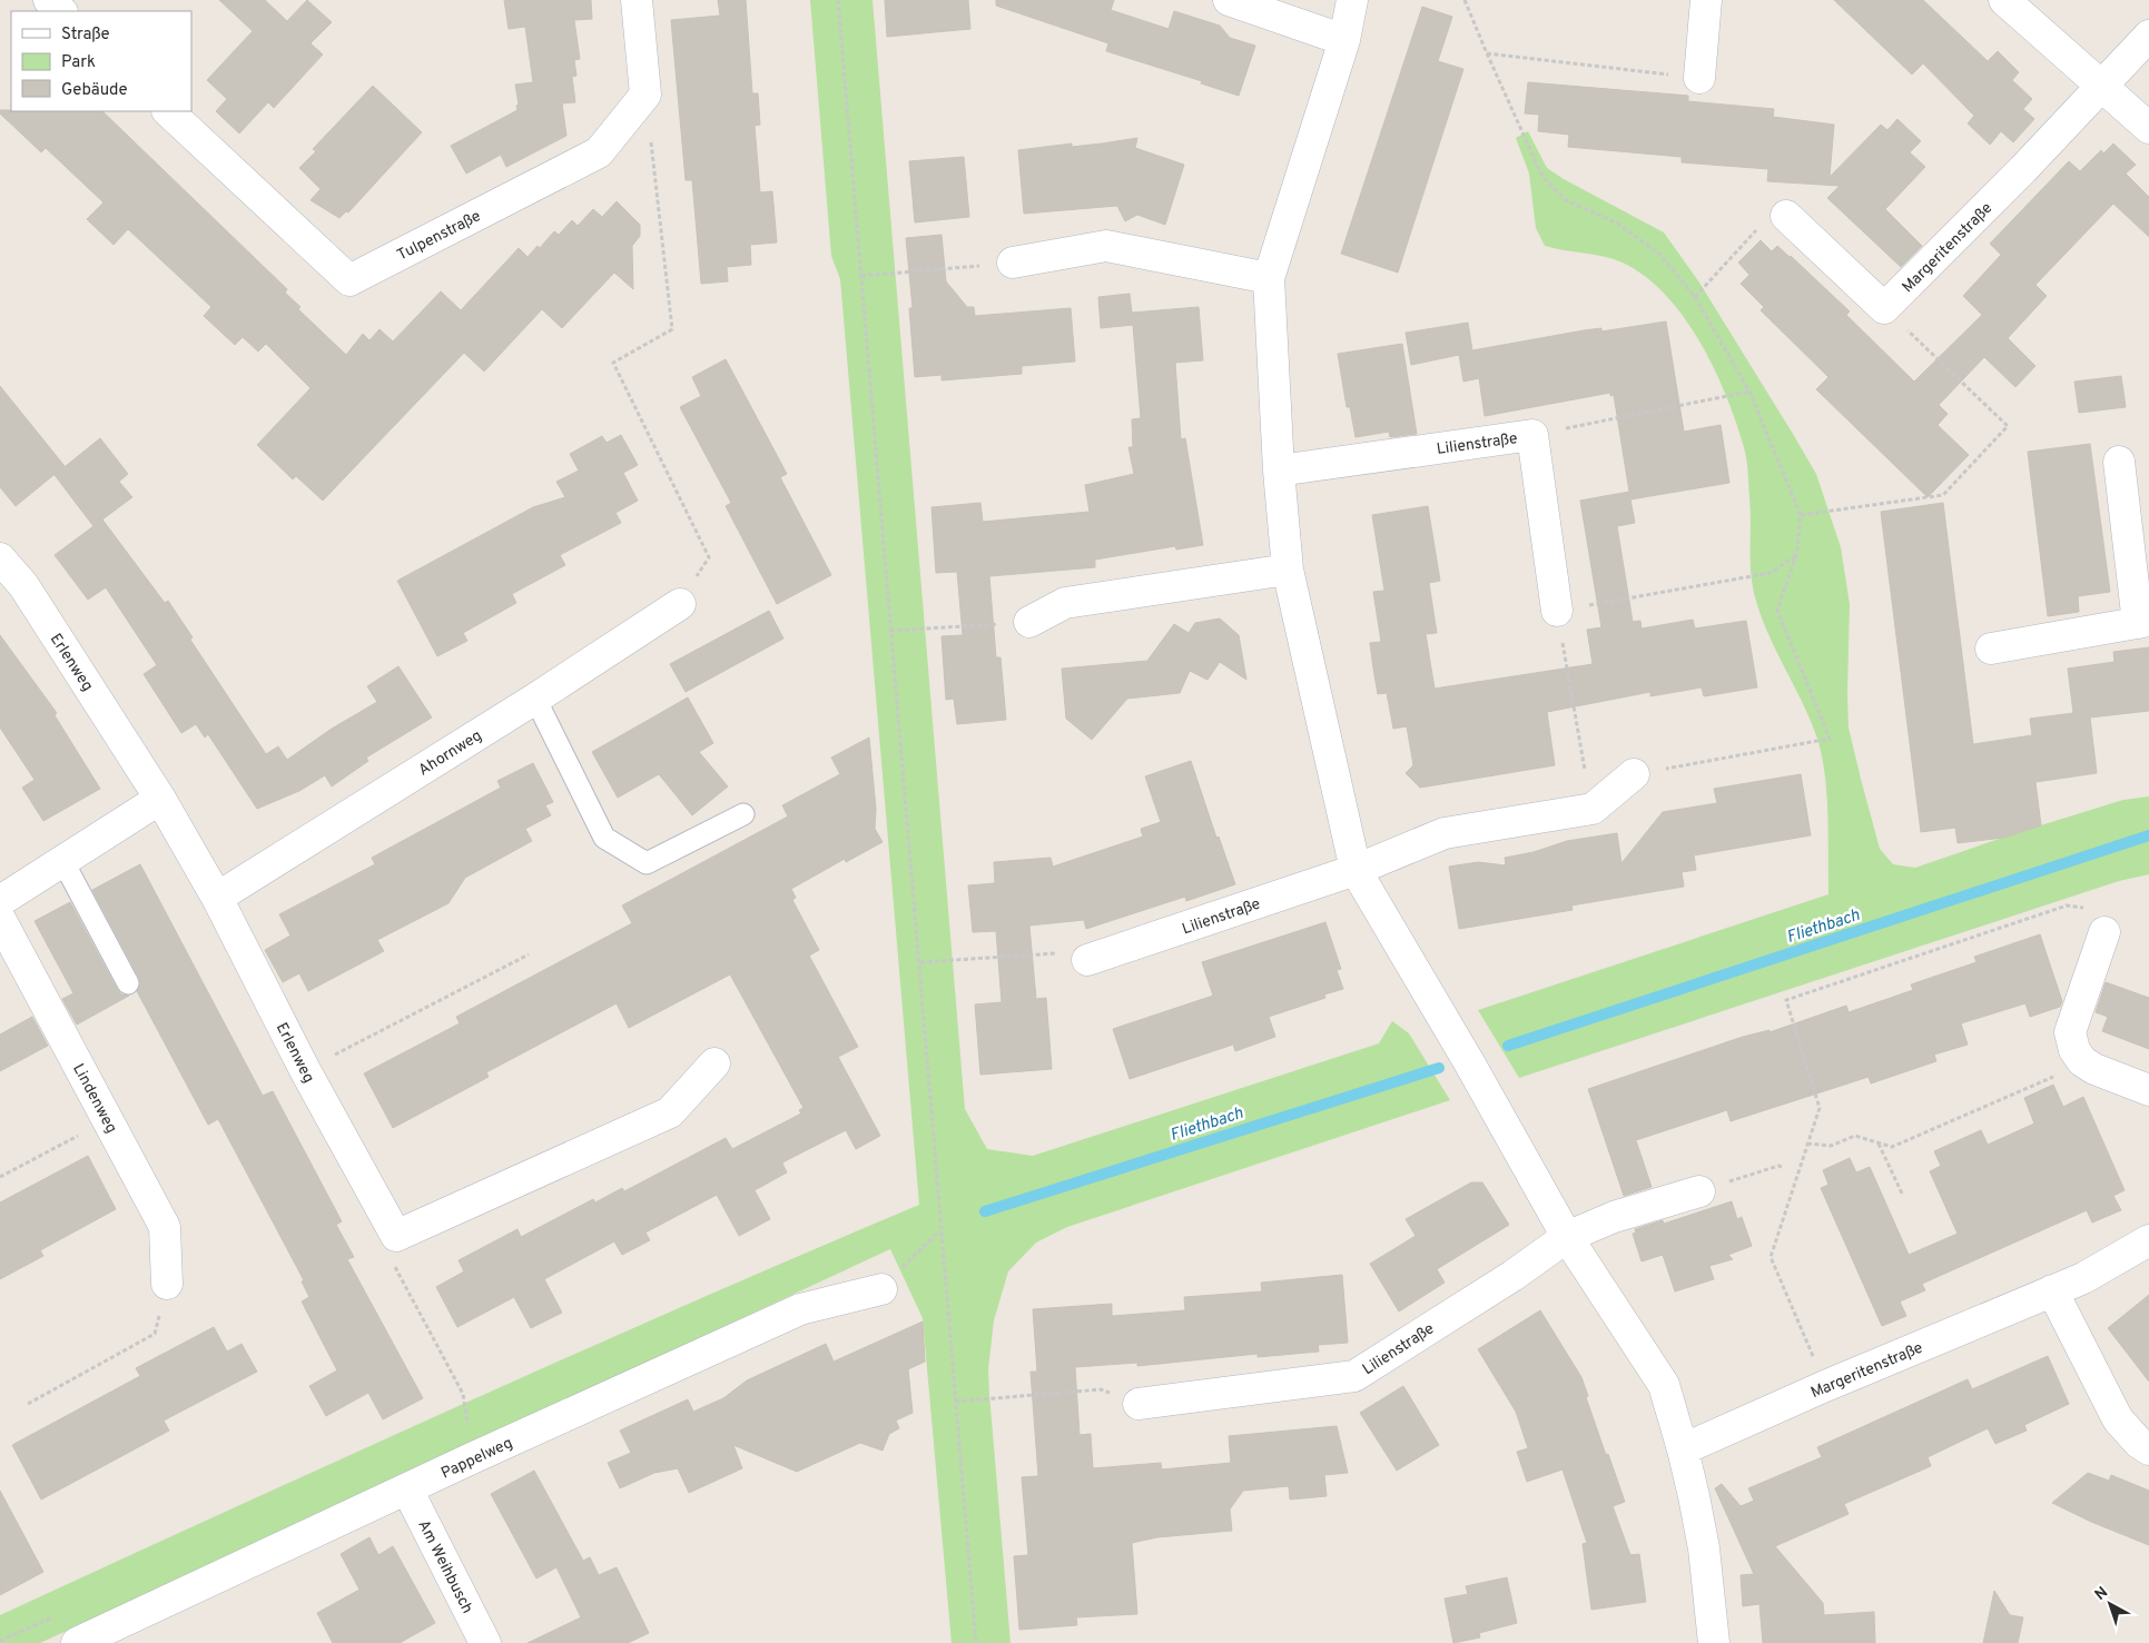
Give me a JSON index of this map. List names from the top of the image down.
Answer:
{
  "streets": {
    "street": [
      "Tulpenstraße",
      "Margeritenstraße",
      "Lilienstraße",
      "Erlenweg",
      "Ahornweg",
      "Lindenweg",
      "Pappelweg",
      "Am Weihbusch"
    ]
  },
  "crossings": [
    ["Erlenweg", "Ahornweg"],
    ["Pappelweg", "Am Weihbusch"]
  ],
  "water": ["Fliethbach"],
  "legend": ["Straße", "Park", "Gebäude"],
  "north": "top left"
}
